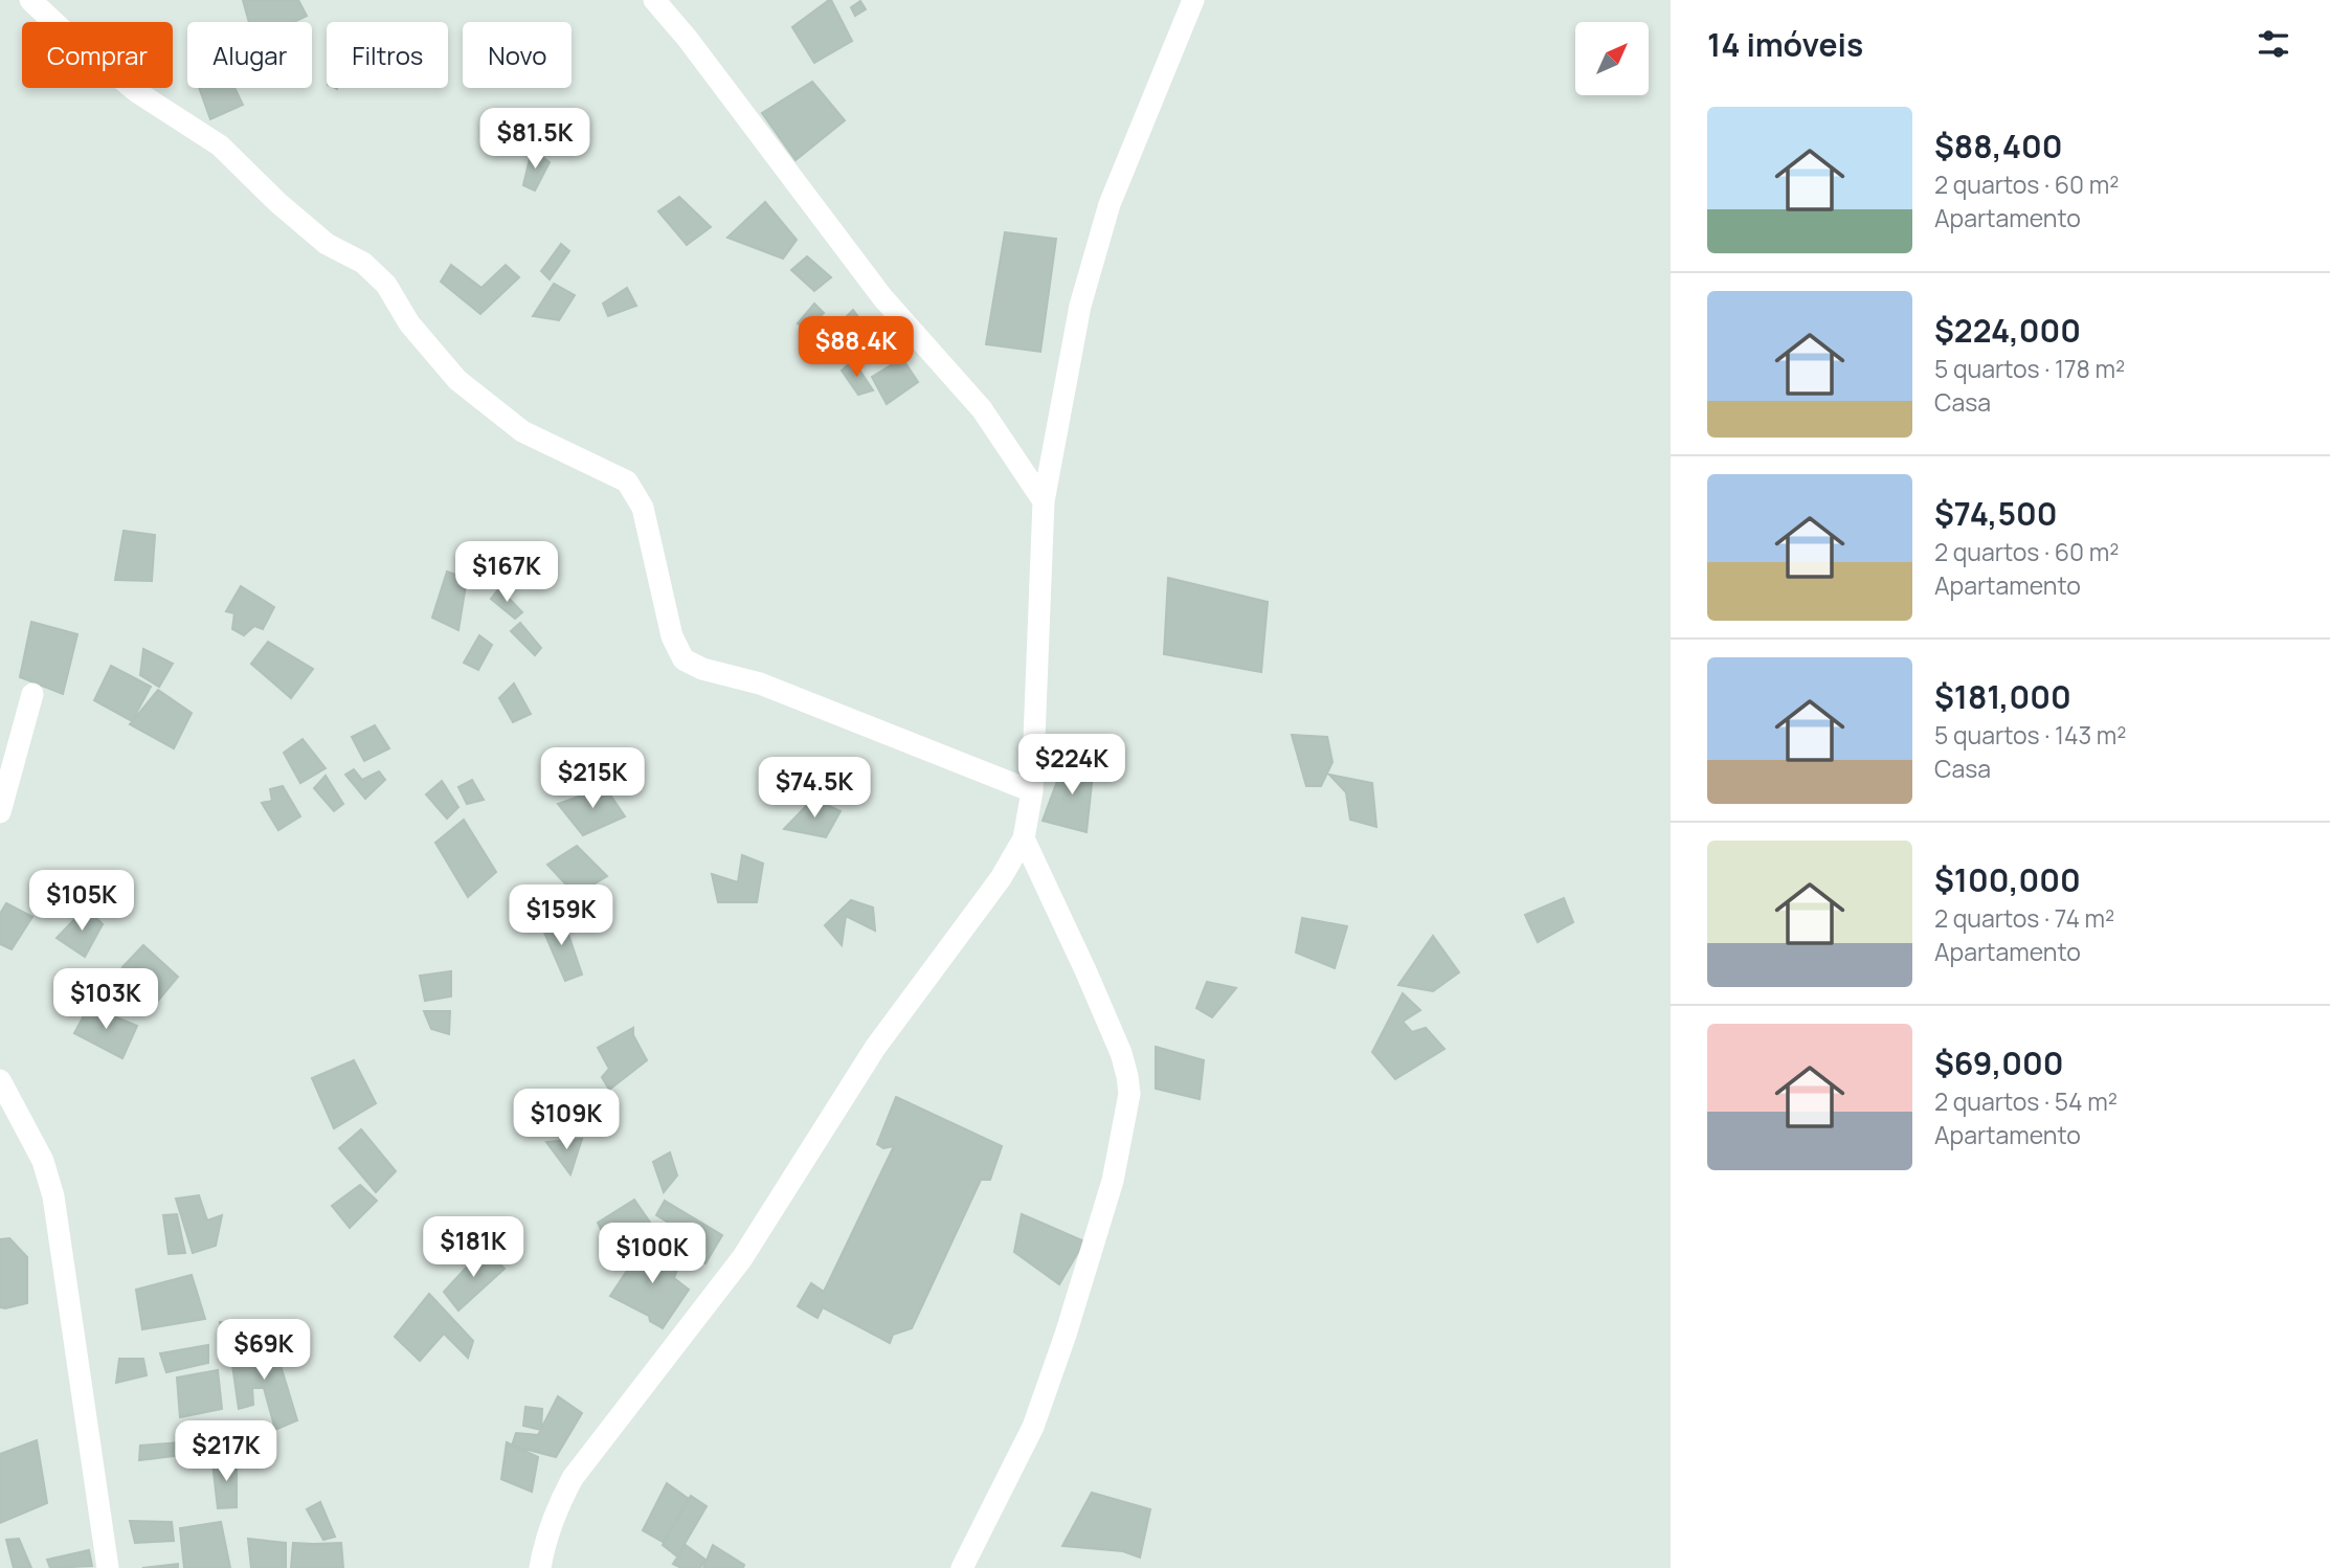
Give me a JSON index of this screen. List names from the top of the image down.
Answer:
{
  "north": "top right",
  "page": {
    "heading": "14 imóveis",
    "chip": [
      "Comprar",
      "Alugar",
      "Filtros",
      "Novo"
    ],
    "list": [
      {
        "name": "$88,400",
        "note": "2 quartos · 60 m² · Apartamento"
      },
      {
        "name": "$224,000",
        "note": "5 quartos · 178 m² · Casa"
      },
      {
        "name": "$74,500",
        "note": "2 quartos · 60 m² · Apartamento"
      },
      {
        "name": "$181,000",
        "note": "5 quartos · 143 m² · Casa"
      },
      {
        "name": "$100,000",
        "note": "2 quartos · 74 m² · Apartamento"
      },
      {
        "name": "$69,000",
        "note": "2 quartos · 54 m² · Apartamento"
      }
    ],
    "price": [
      "$81.5K",
      "$88.4K",
      "$167K",
      "$224K",
      "$215K",
      "$74.5K",
      "$105K",
      "$159K",
      "$103K",
      "$109K",
      "$181K",
      "$100K",
      "$69K",
      "$217K"
    ]
  }
}
